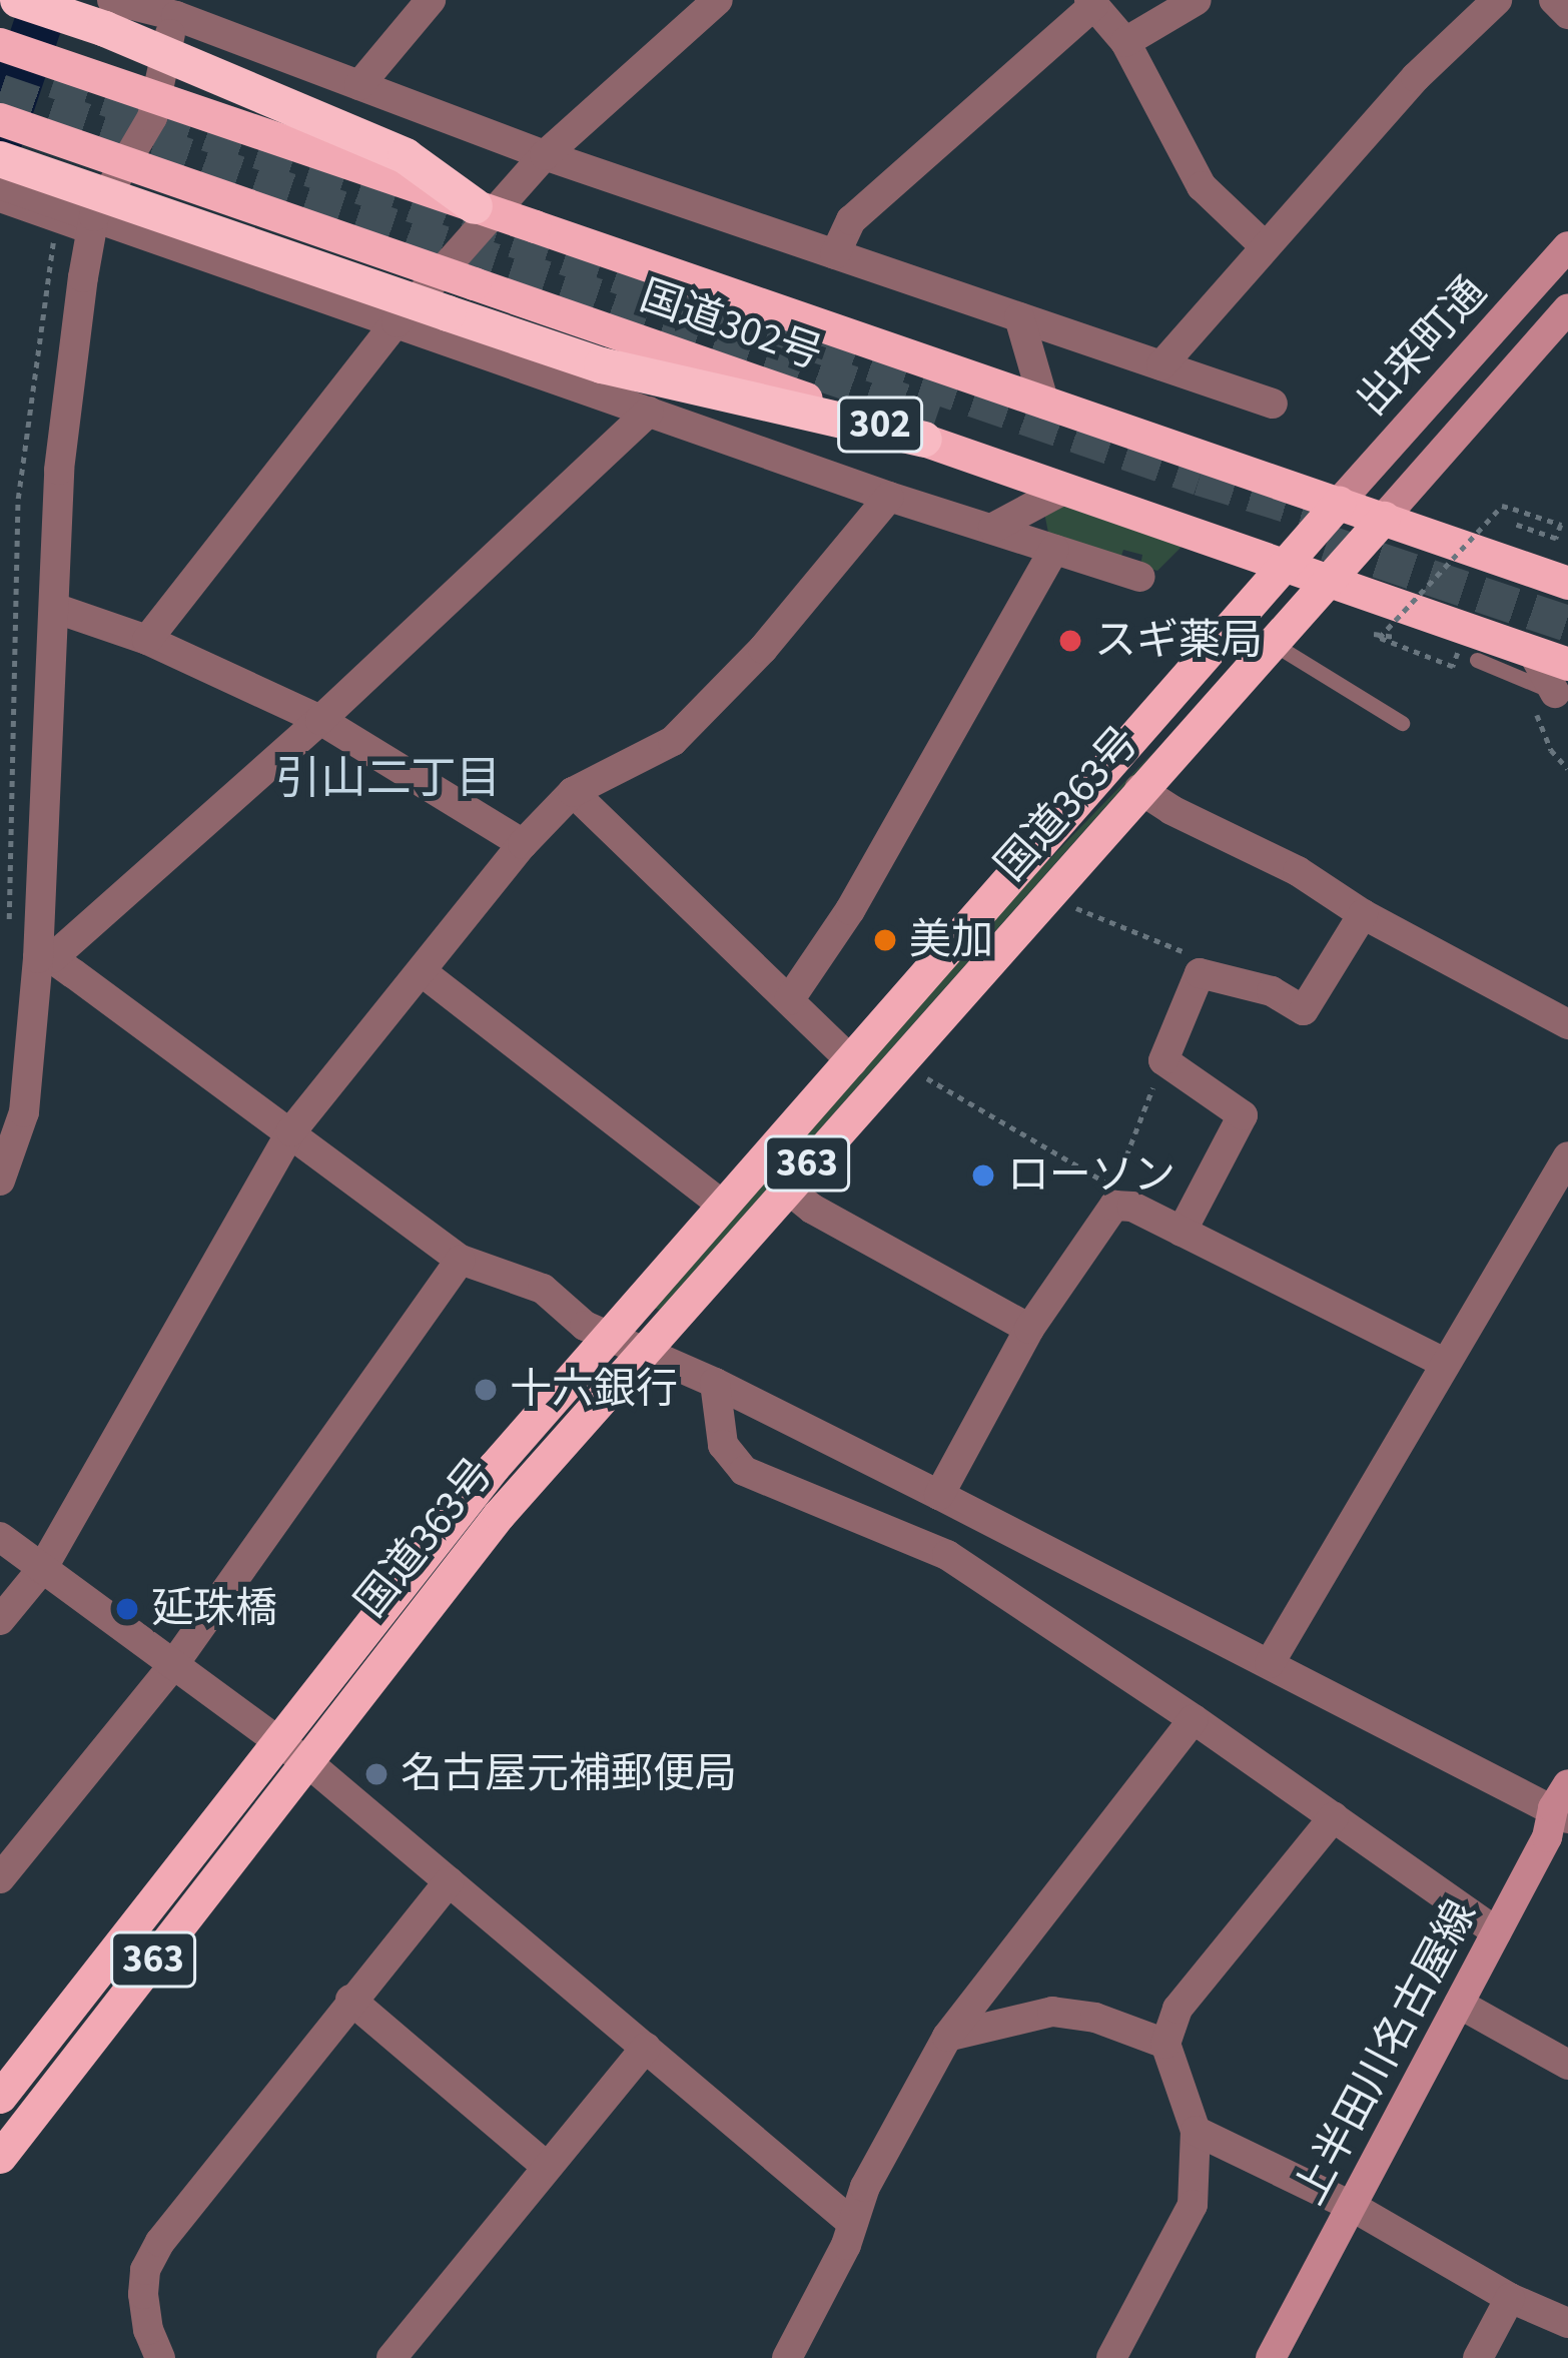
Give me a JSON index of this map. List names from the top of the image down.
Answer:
{
  "streets": {
    "highway": [
      "国道302号",
      "302",
      "国道363号",
      "363"
    ],
    "main road": ["出来町通", "上半田川名古屋線"]
  },
  "crossings": [
    ["国道302号", "出来町通"],
    ["国道302号", "国道363号"],
    ["出来町通", "国道363号"]
  ],
  "districts": ["引山二丁目"],
  "places": [
    "スギ薬局",
    "美加",
    "ローソン",
    "十六銀行",
    "延珠橋",
    "名古屋元補郵便局"
  ]
}
